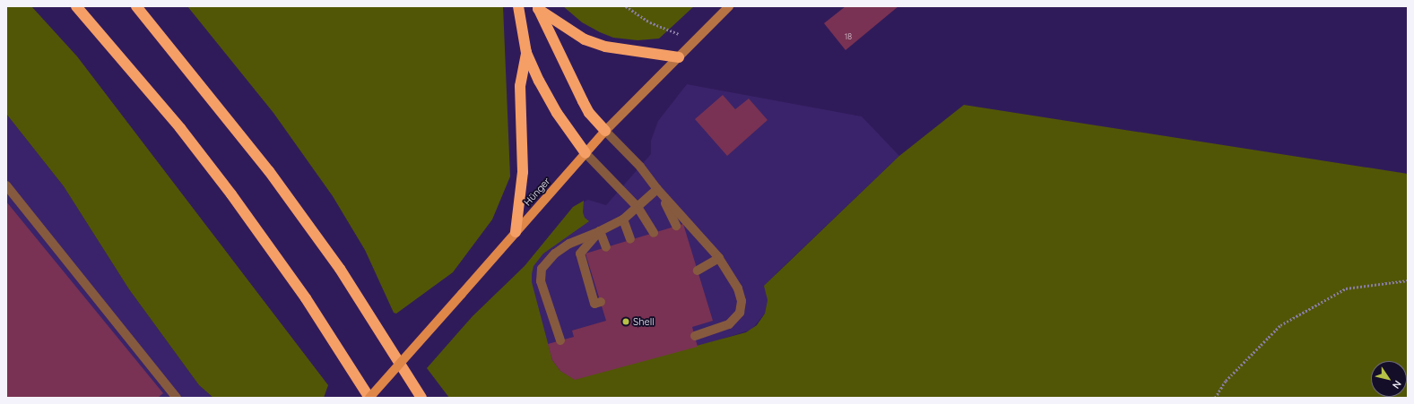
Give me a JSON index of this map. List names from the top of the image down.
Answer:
{
  "streets": {
    "main road": ["Hünger"]
  },
  "places": ["Shell"],
  "house_numbers": ["18"],
  "north": "bottom right"
}
